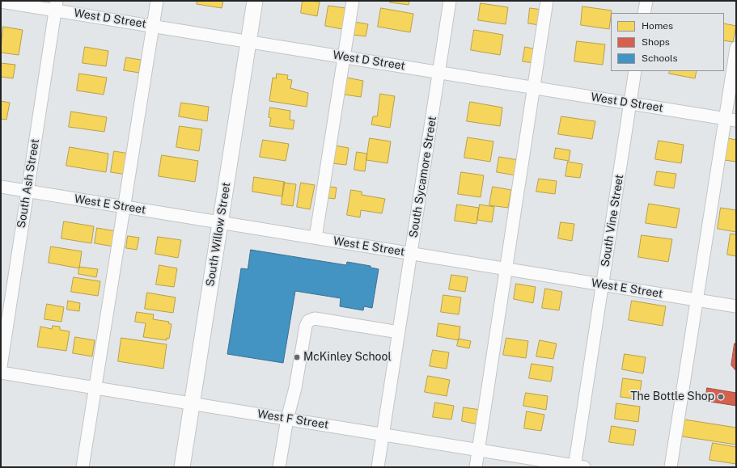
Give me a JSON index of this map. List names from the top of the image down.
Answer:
{
  "streets": {
    "main road": ["South Willow Street"],
    "street": [
      "West D Street",
      "South Sycamore Street",
      "South Ash Street",
      "West E Street",
      "South Vine Street",
      "West F Street"
    ]
  },
  "crossings": [
    ["West D Street", "South Sycamore Street"],
    ["West D Street", "South Ash Street"],
    ["West D Street", "South Vine Street"],
    ["West D Street", "South Willow Street"],
    ["South Sycamore Street", "West E Street"],
    ["South Sycamore Street", "West F Street"],
    ["South Ash Street", "West E Street"],
    ["West E Street", "South Vine Street"],
    ["West E Street", "South Willow Street"],
    ["South Vine Street", "West F Street"],
    ["South Willow Street", "West F Street"]
  ],
  "places": ["McKinley School", "The Bottle Shop"],
  "legend": ["Homes", "Shops", "Schools"]
}
